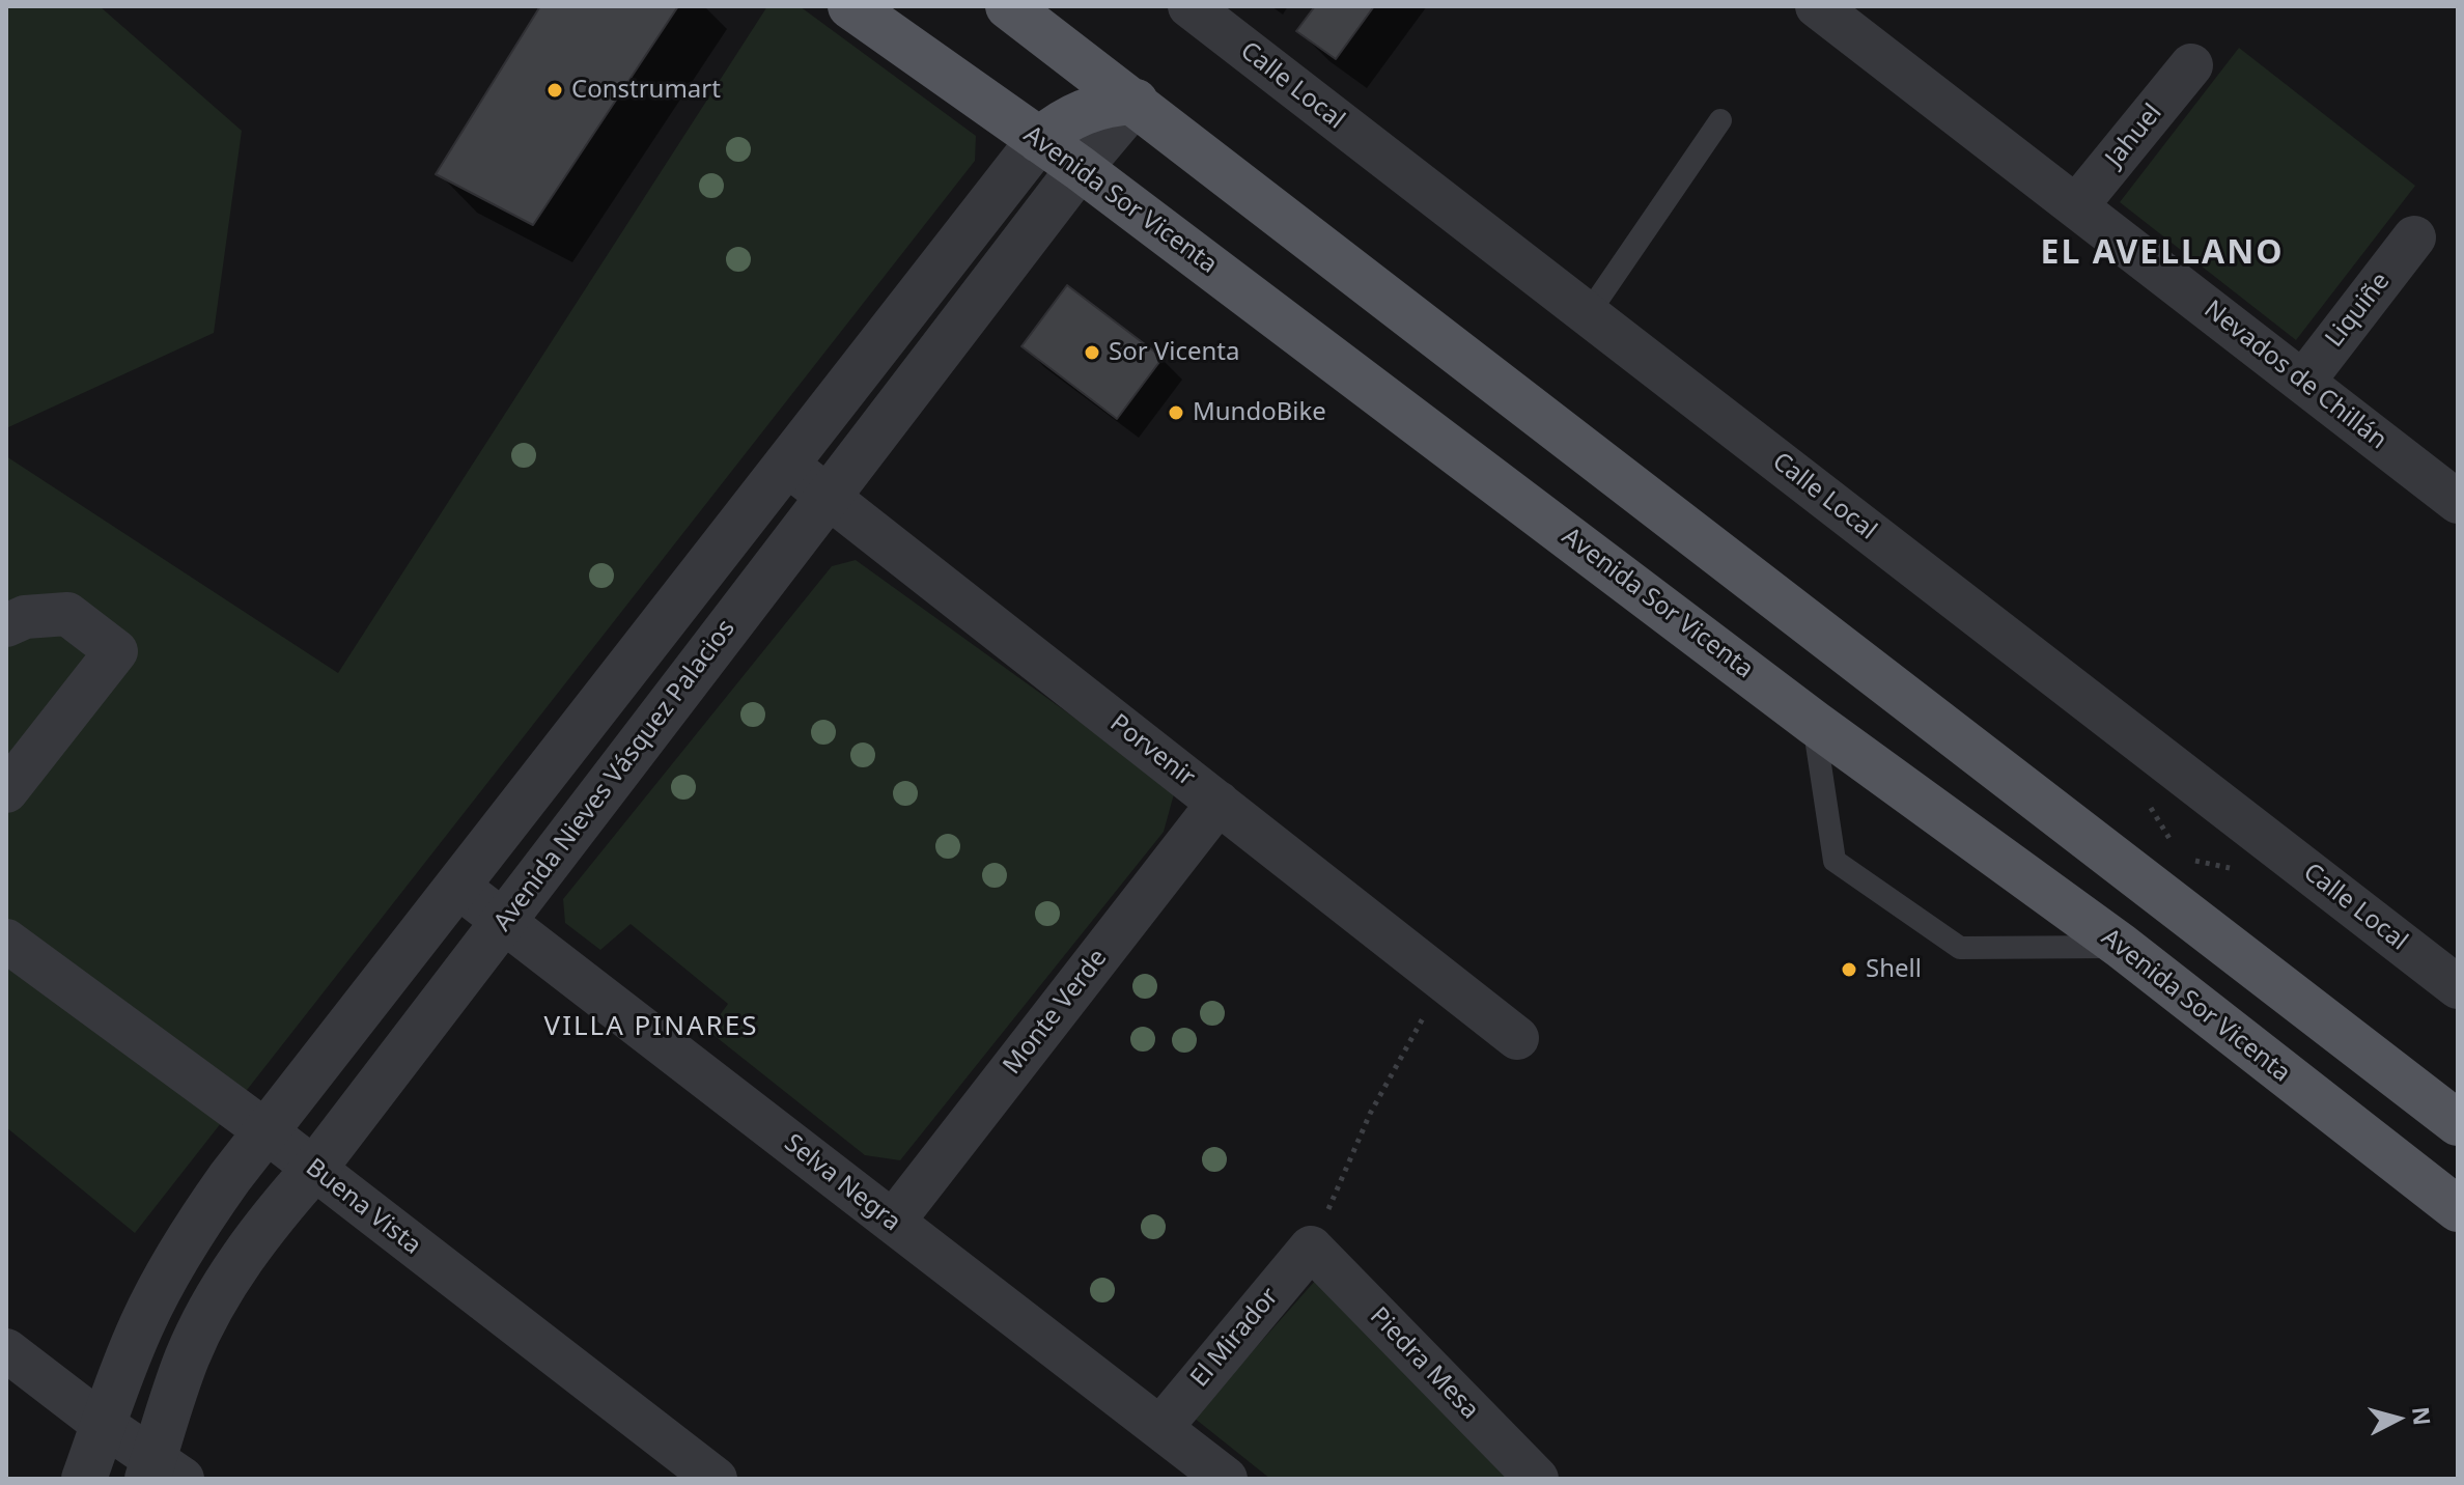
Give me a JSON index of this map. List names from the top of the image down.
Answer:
{
  "streets": {
    "main road": ["Avenida Sor Vicenta"],
    "street": [
      "Calle Local",
      "Jahuel",
      "Liquiñe",
      "Nevados de Chillán",
      "Porvenir",
      "Avenida Nieves Vásquez Palacios",
      "Monte Verde",
      "Selva Negra",
      "Buena Vista",
      "El Mirador",
      "Piedra Mesa"
    ]
  },
  "crossings": [
    ["Jahuel", "Nevados de Chillán"],
    ["Avenida Sor Vicenta", "Avenida Nieves Vásquez Palacios"],
    ["Liquiñe", "Nevados de Chillán"],
    ["Porvenir", "Avenida Nieves Vásquez Palacios"],
    ["Porvenir", "Monte Verde"],
    ["Avenida Nieves Vásquez Palacios", "Selva Negra"],
    ["Avenida Nieves Vásquez Palacios", "Buena Vista"],
    ["Monte Verde", "Selva Negra"],
    ["Selva Negra", "El Mirador"],
    ["El Mirador", "Piedra Mesa"]
  ],
  "districts": ["EL AVELLANO", "VILLA PINARES"],
  "places": [
    "Construmart",
    "Sor Vicenta",
    "MundoBike",
    "Shell"
  ],
  "north": "right"
}
